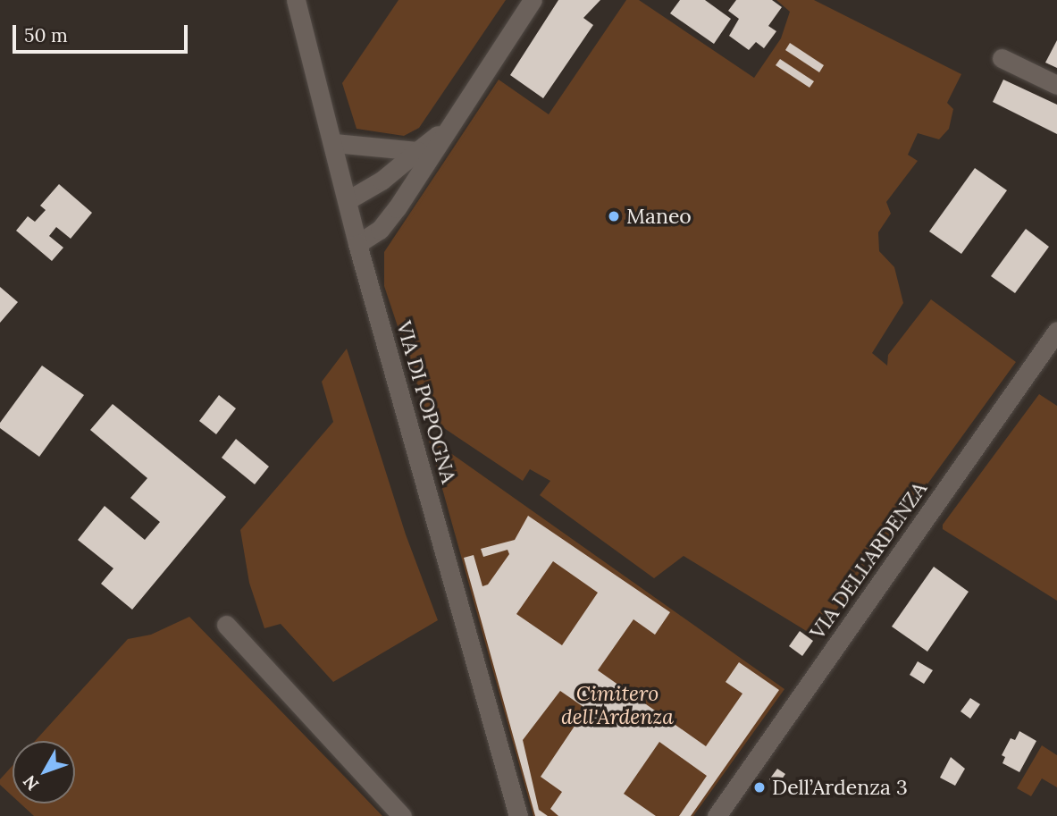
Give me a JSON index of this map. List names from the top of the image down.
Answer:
{
  "streets": {
    "main road": ["VIA DI POPOGNA", "VIA DELL'ARDENZA"]
  },
  "parks": ["Cimitero dell'Ardenza"],
  "places": ["Maneo", "Dell’Ardenza 3"],
  "scale_bar": "50 m",
  "north": "bottom left"
}
